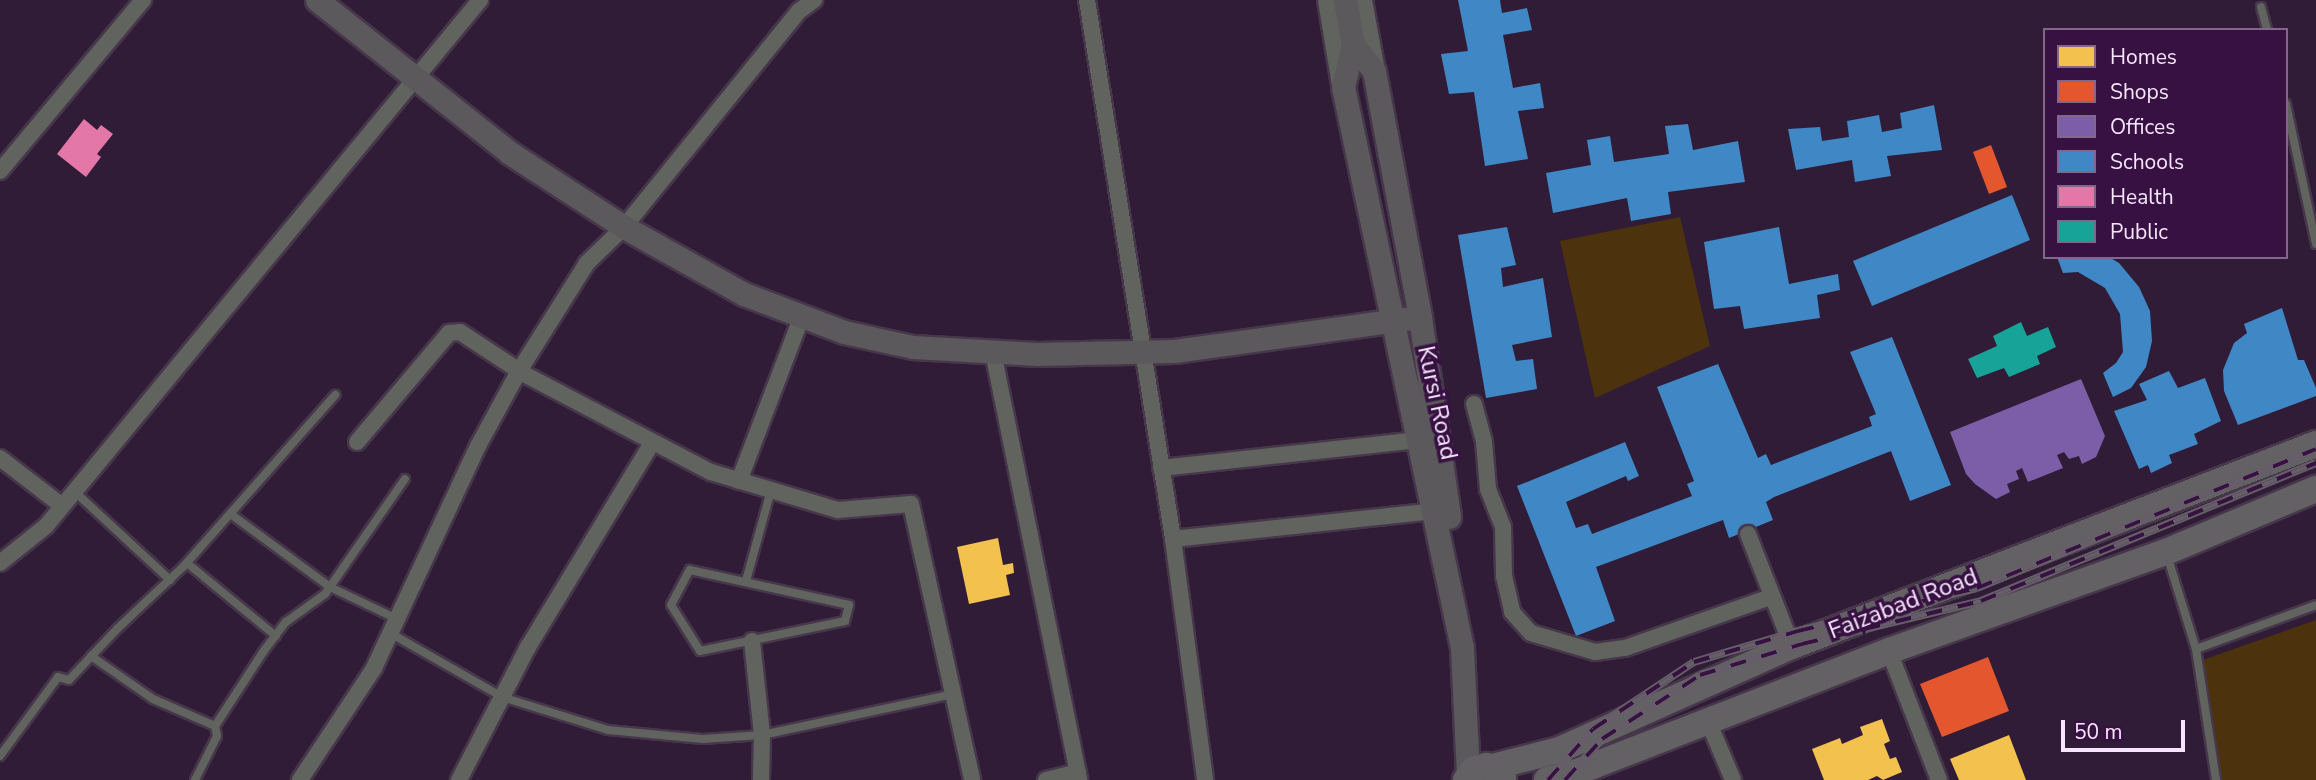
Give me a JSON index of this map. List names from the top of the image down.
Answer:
{
  "streets": {
    "main road": ["Kursi Road", "Faizabad Road"]
  },
  "crossings": [
    ["Kursi Road", "Faizabad Road"]
  ],
  "legend": [
    "Homes",
    "Shops",
    "Offices",
    "Schools",
    "Health",
    "Public"
  ],
  "scale_bar": "50 m"
}
